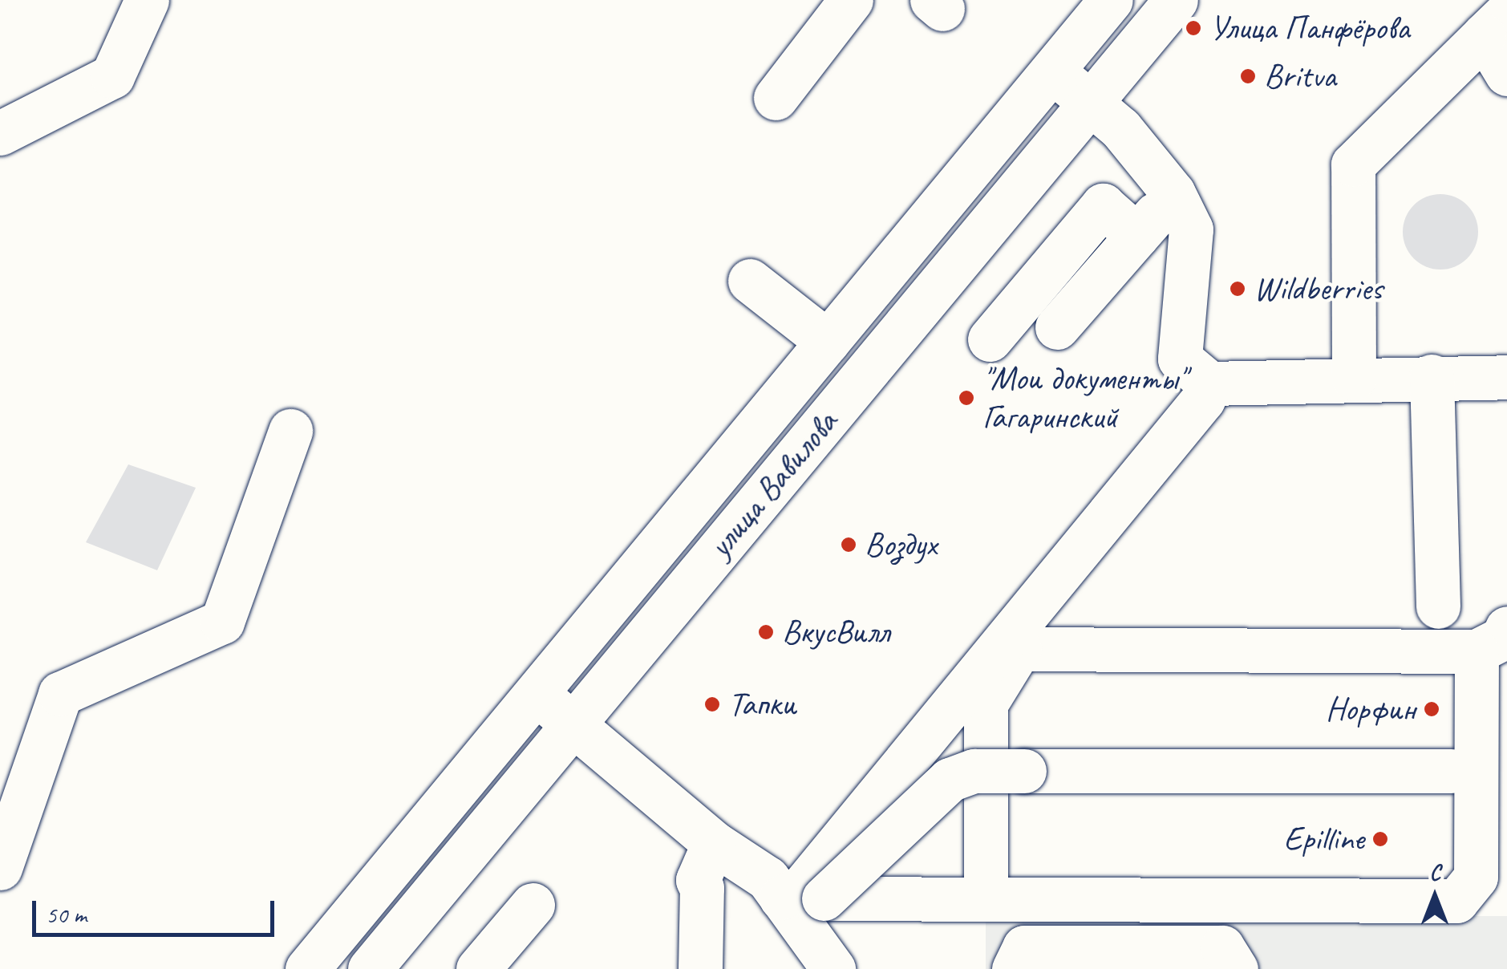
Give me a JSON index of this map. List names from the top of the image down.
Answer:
{
  "streets": {
    "street": ["улица Вавилова"]
  },
  "places": [
    "Улица Панфёрова",
    "Britva",
    "Wildberries",
    "\"Мои документы\" Гагаринский",
    "Воздух",
    "ВкусВилл",
    "Тапки",
    "Норфин",
    "Epilline"
  ],
  "scale_bar": "50 m",
  "north": "top"
}
